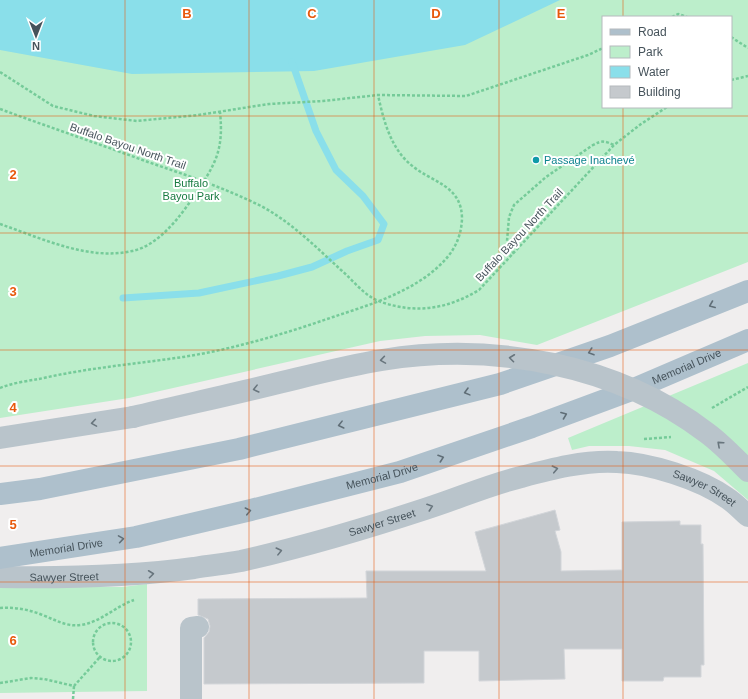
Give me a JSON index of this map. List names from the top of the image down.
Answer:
{
  "streets": {
    "main road": ["Memorial Drive"],
    "street": ["Sawyer Street"],
    "path": ["Buffalo Bayou North Trail"]
  },
  "parks": ["Buffalo Bayou Park"],
  "places": ["Passage Inachevé"],
  "legend": [
    "Road",
    "Park",
    "Water",
    "Building"
  ],
  "north": "bottom",
  "grid": {
    "columns": [
      "B",
      "C",
      "D",
      "E"
    ],
    "rows": [
      "2",
      "3",
      "4",
      "5",
      "6"
    ]
  }
}
